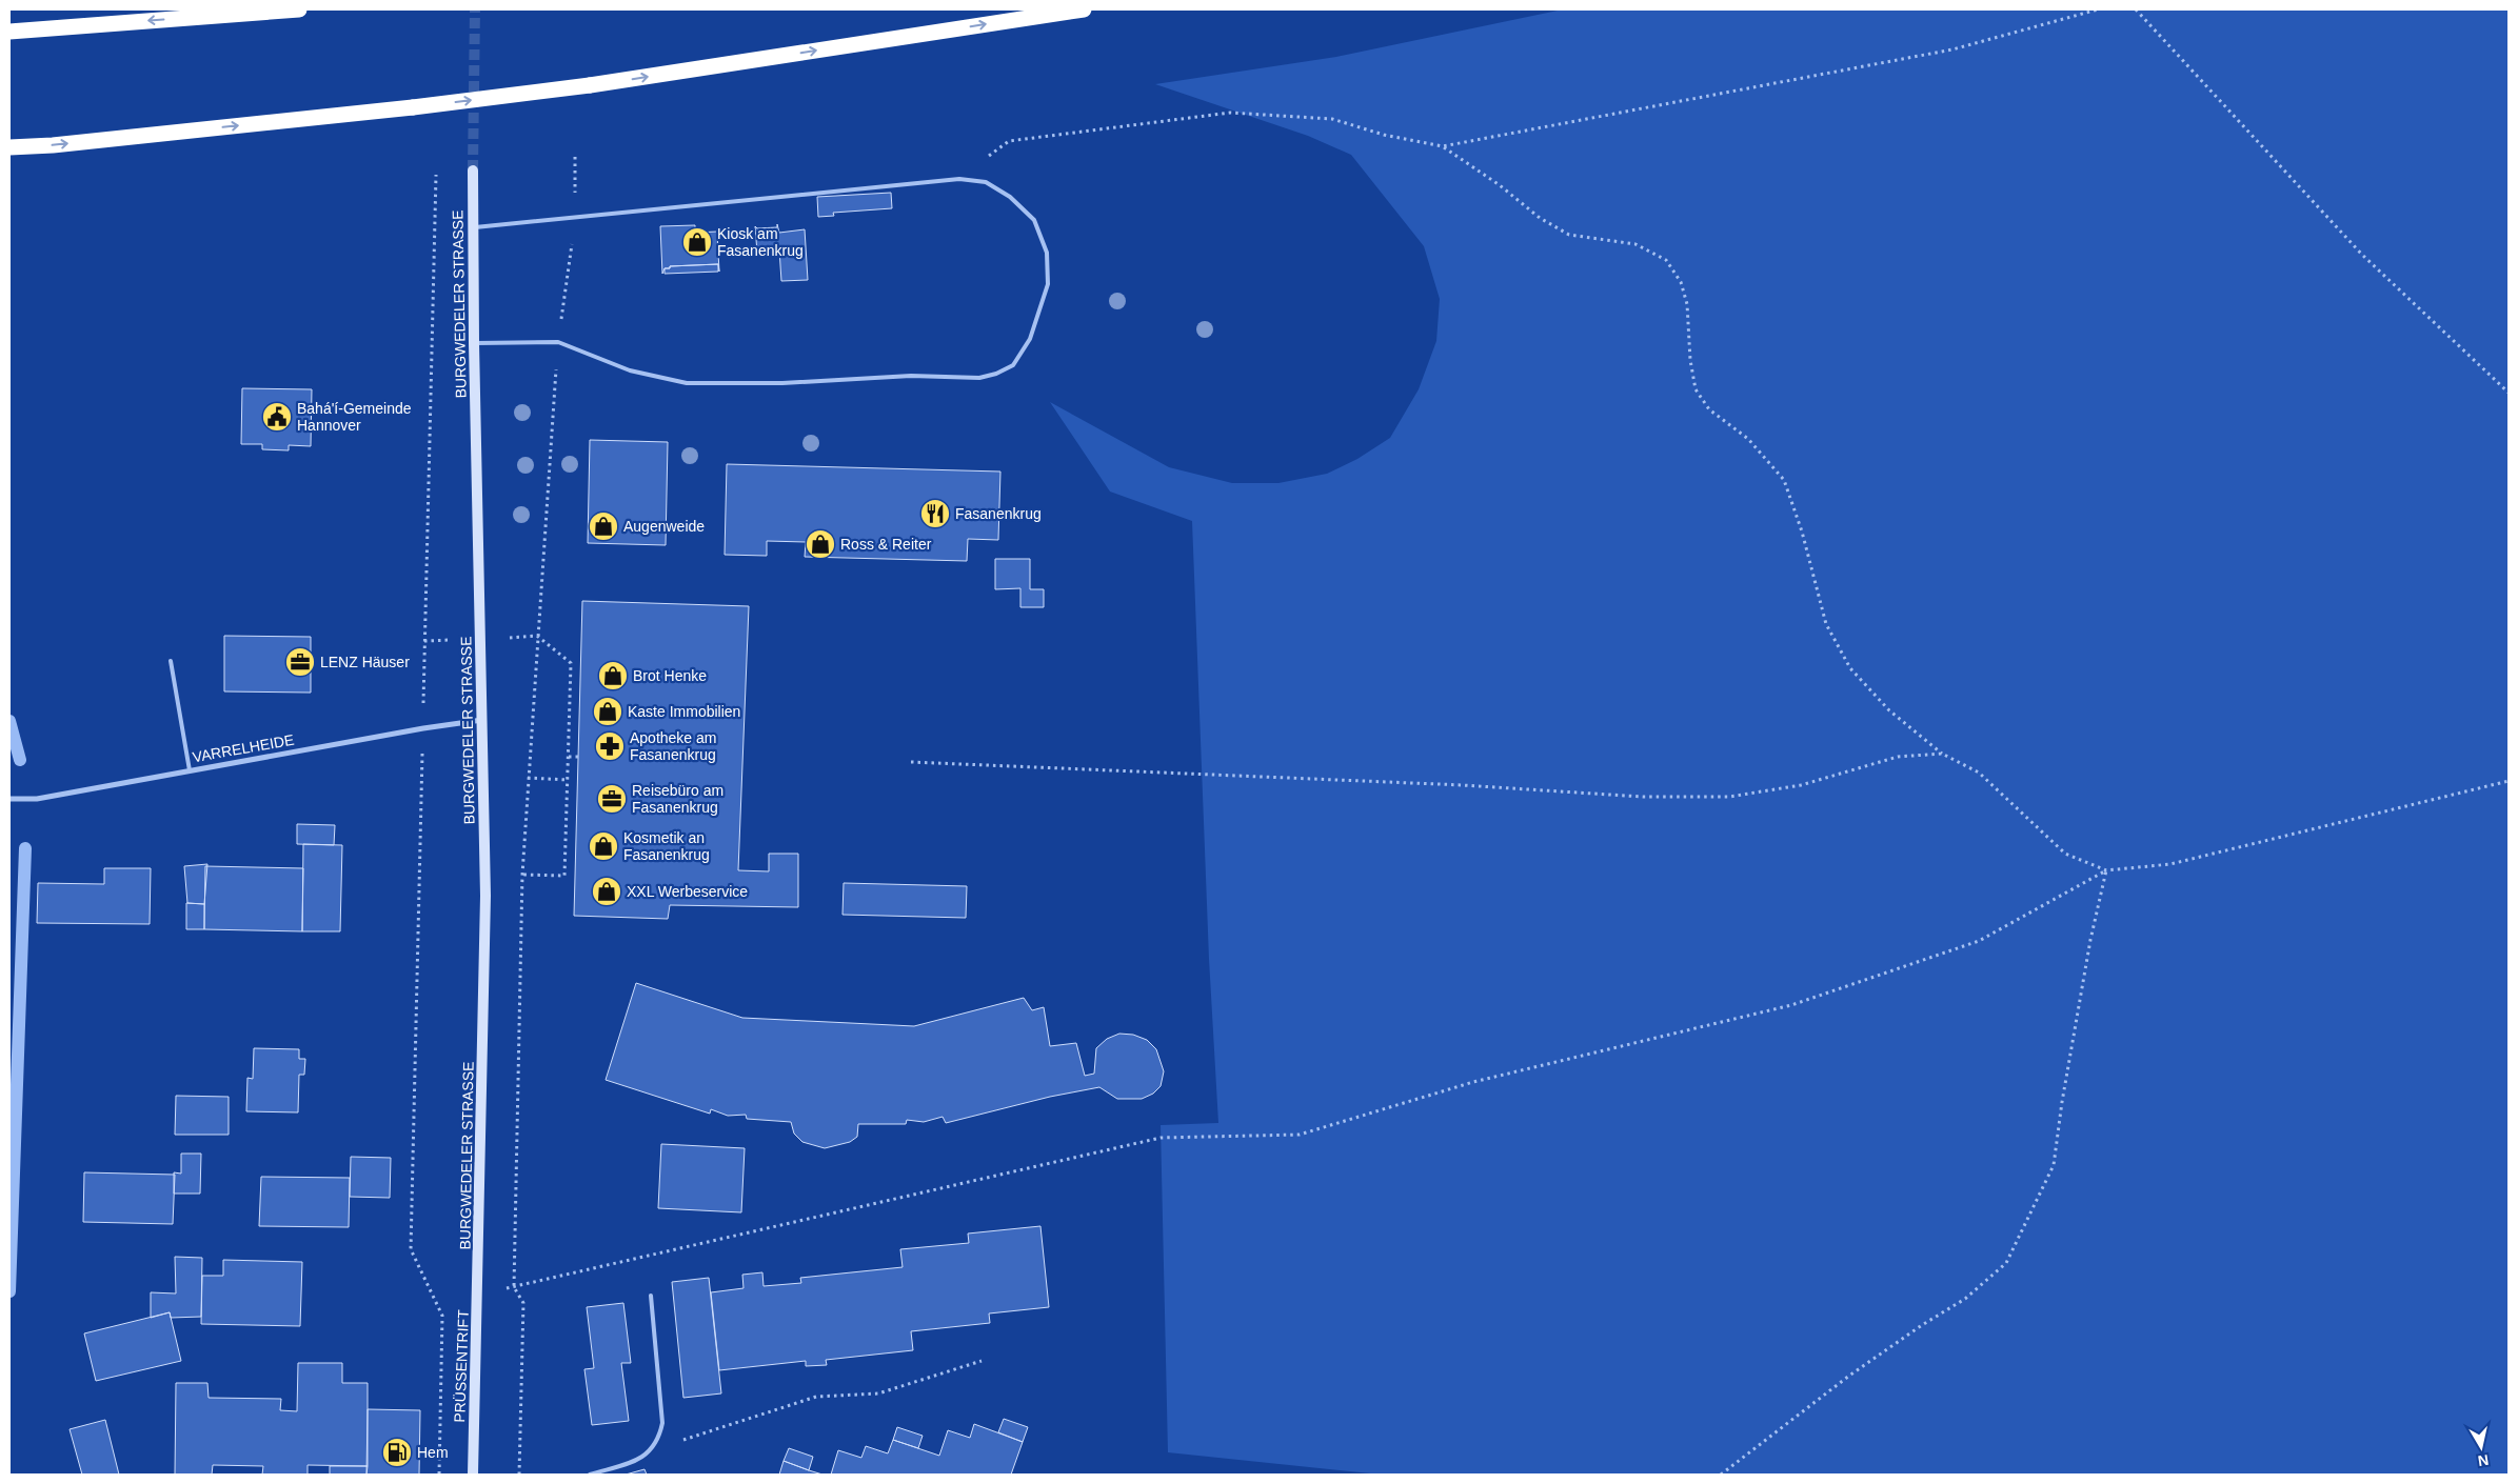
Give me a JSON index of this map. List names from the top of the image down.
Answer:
{
  "streets": {
    "main road": ["BURGWEDELER STRASSE", "PRÜSSENTRIFT"],
    "street": ["VARRELHEIDE"]
  },
  "crossings": [
    ["BURGWEDELER STRASSE", "VARRELHEIDE"],
    ["BURGWEDELER STRASSE", "PRÜSSENTRIFT"]
  ],
  "places": {
    "shop": [
      "Kiosk am Fasanenkrug",
      "Augenweide",
      "Ross & Reiter",
      "Brot Henke",
      "Kaste Immobilien",
      "Kosmetik an Fasanenkrug",
      "XXL Werbeservice"
    ],
    "public building": ["Bahá'í-Gemeinde Hannover"],
    "restaurant": ["Fasanenkrug"],
    "office": ["LENZ Häuser", "Reisebüro am Fasanenkrug"],
    "pharmacy": ["Apotheke am Fasanenkrug"],
    "fuel station": ["Hem"]
  },
  "north": "bottom"
}
